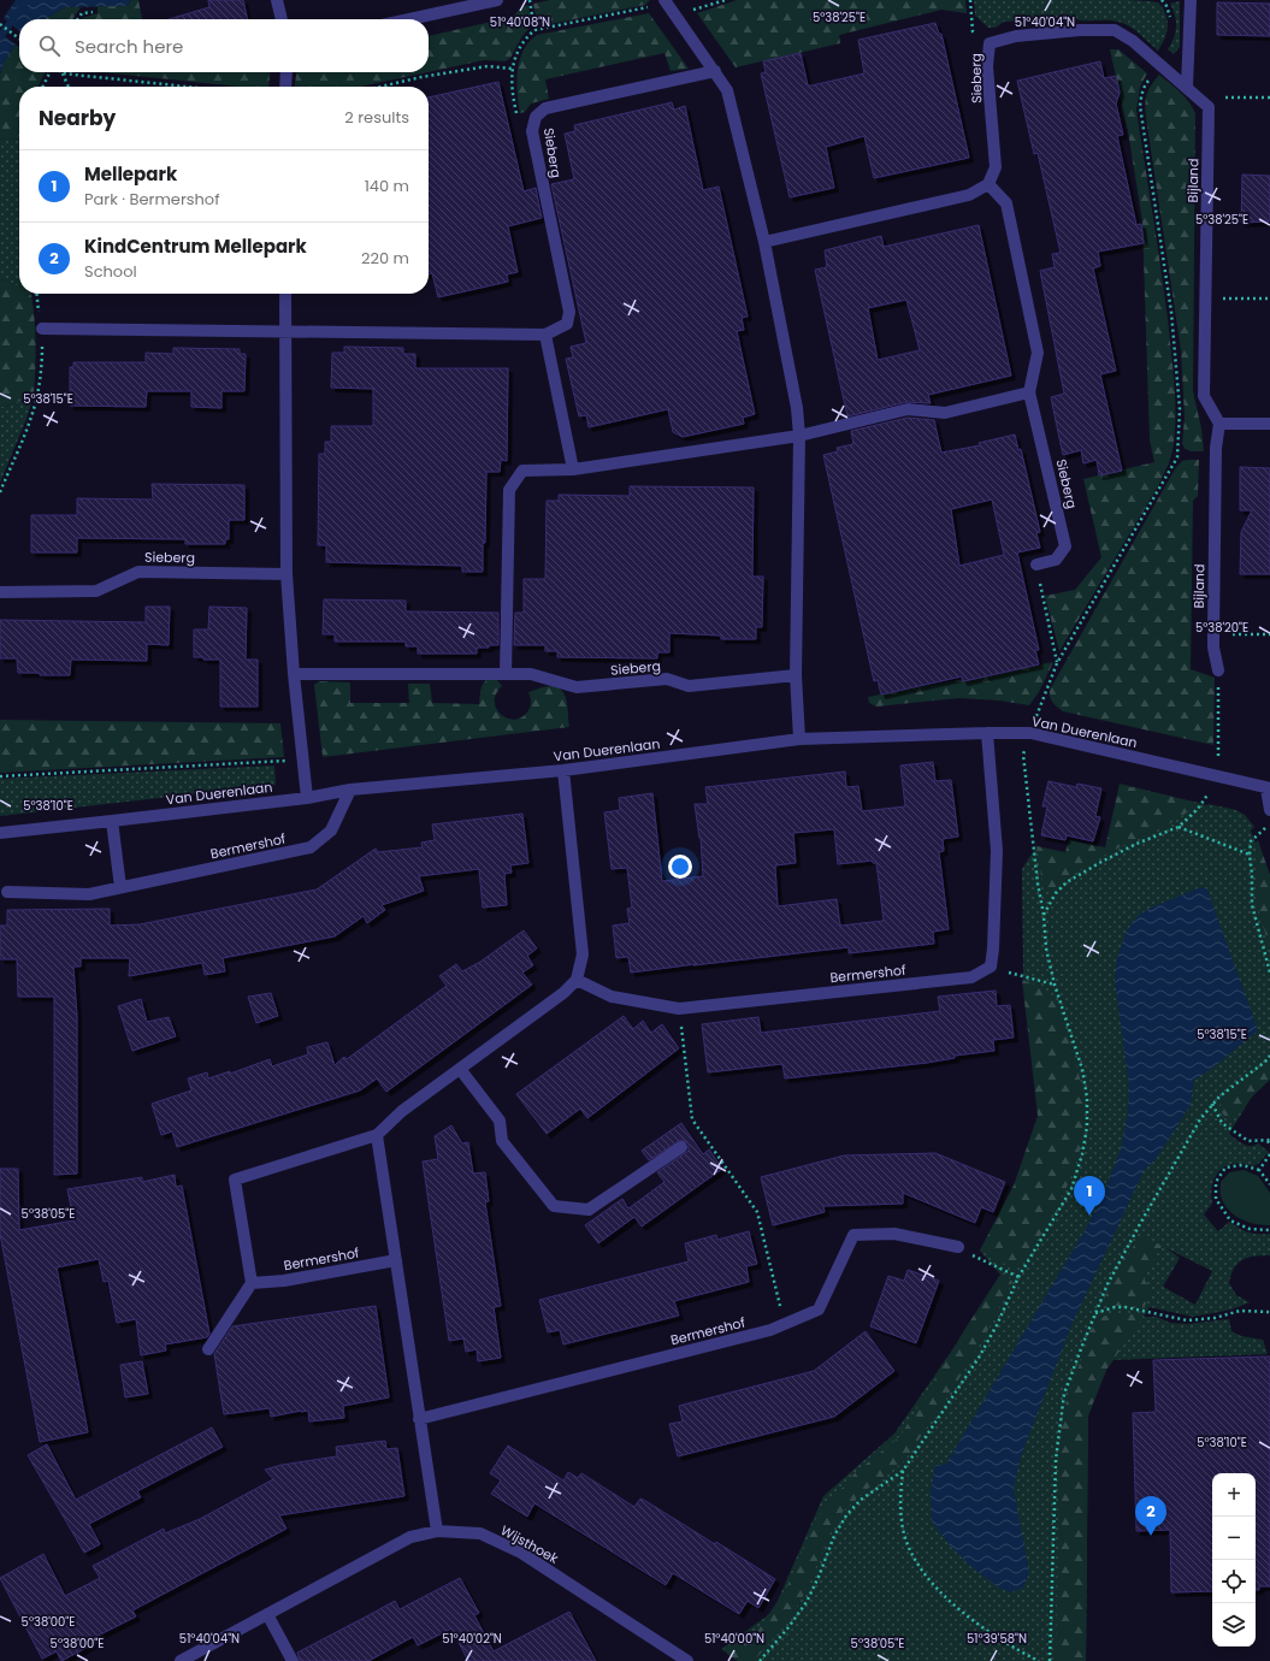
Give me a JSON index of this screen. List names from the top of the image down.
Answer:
{
  "streets": {
    "street": [
      "Sieberg",
      "Bijland",
      "Van Duerenlaan",
      "Bermershof",
      "Wijsthoek"
    ]
  },
  "crossings": [
    ["Van Duerenlaan", "Bermershof"]
  ],
  "page": {
    "search": "Search here",
    "heading": ["Nearby", "2 results"],
    "list": [
      {
        "mark": "1",
        "name": "Mellepark",
        "note": "Park · Bermershof",
        "value": "140 m"
      },
      {
        "mark": "2",
        "name": "KindCentrum Mellepark",
        "note": "School",
        "value": "220 m"
      }
    ],
    "pins": ["1", "2"],
    "map_buttons": ["+", "−"]
  },
  "coordinates": [
    "5°38'25\"E",
    "51°40'08\"N",
    "51°40'04\"N",
    "5°38'15\"E",
    "5°38'20\"E",
    "5°38'10\"E",
    "5°38'05\"E",
    "5°38'00\"E",
    "51°40'02\"N",
    "51°40'00\"N",
    "51°39'58\"N"
  ]
}
